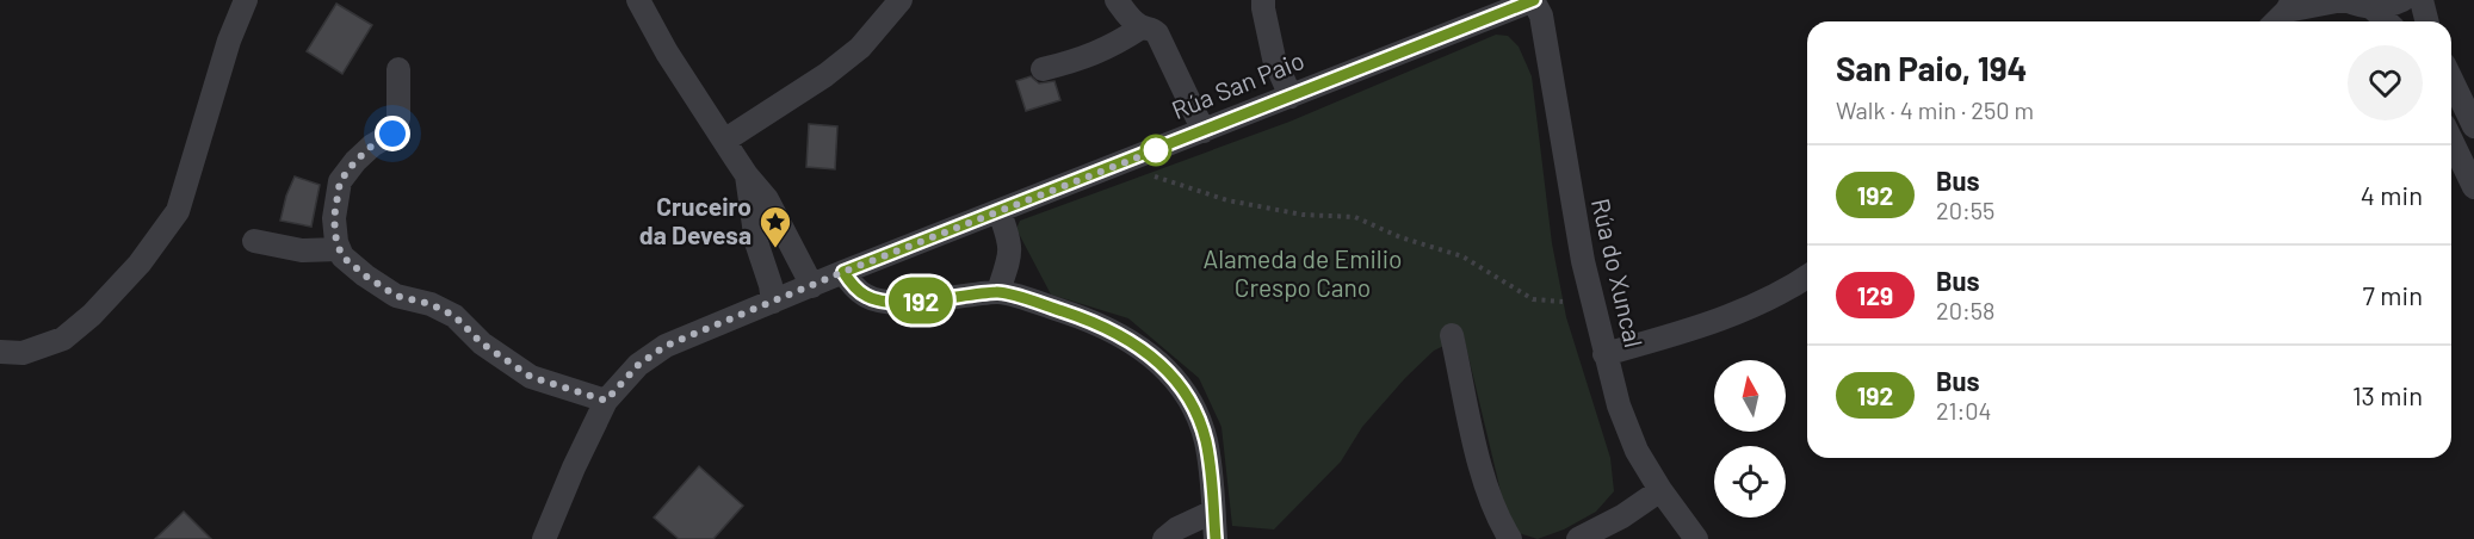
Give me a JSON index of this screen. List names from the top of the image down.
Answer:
{
  "streets": {
    "street": ["Rúa San Paio", "Rúa do Xuncal"]
  },
  "crossings": [
    ["Rúa San Paio", "Rúa do Xuncal"]
  ],
  "parks": ["Alameda de Emilio Crespo Cano"],
  "places": {
    "place": ["Cruceiro da Devesa"]
  },
  "lines": ["bus line 192"],
  "north": "top",
  "page": {
    "on_map": "192",
    "heading": ["San Paio, 194", "Walk · 4 min · 250 m"],
    "list": [
      {
        "mark": "192",
        "name": "Bus",
        "note": "20:55",
        "value": "4 min"
      },
      {
        "mark": "129",
        "name": "Bus",
        "note": "20:58",
        "value": "7 min"
      },
      {
        "mark": "192",
        "name": "Bus",
        "note": "21:04",
        "value": "13 min"
      }
    ]
  }
}
